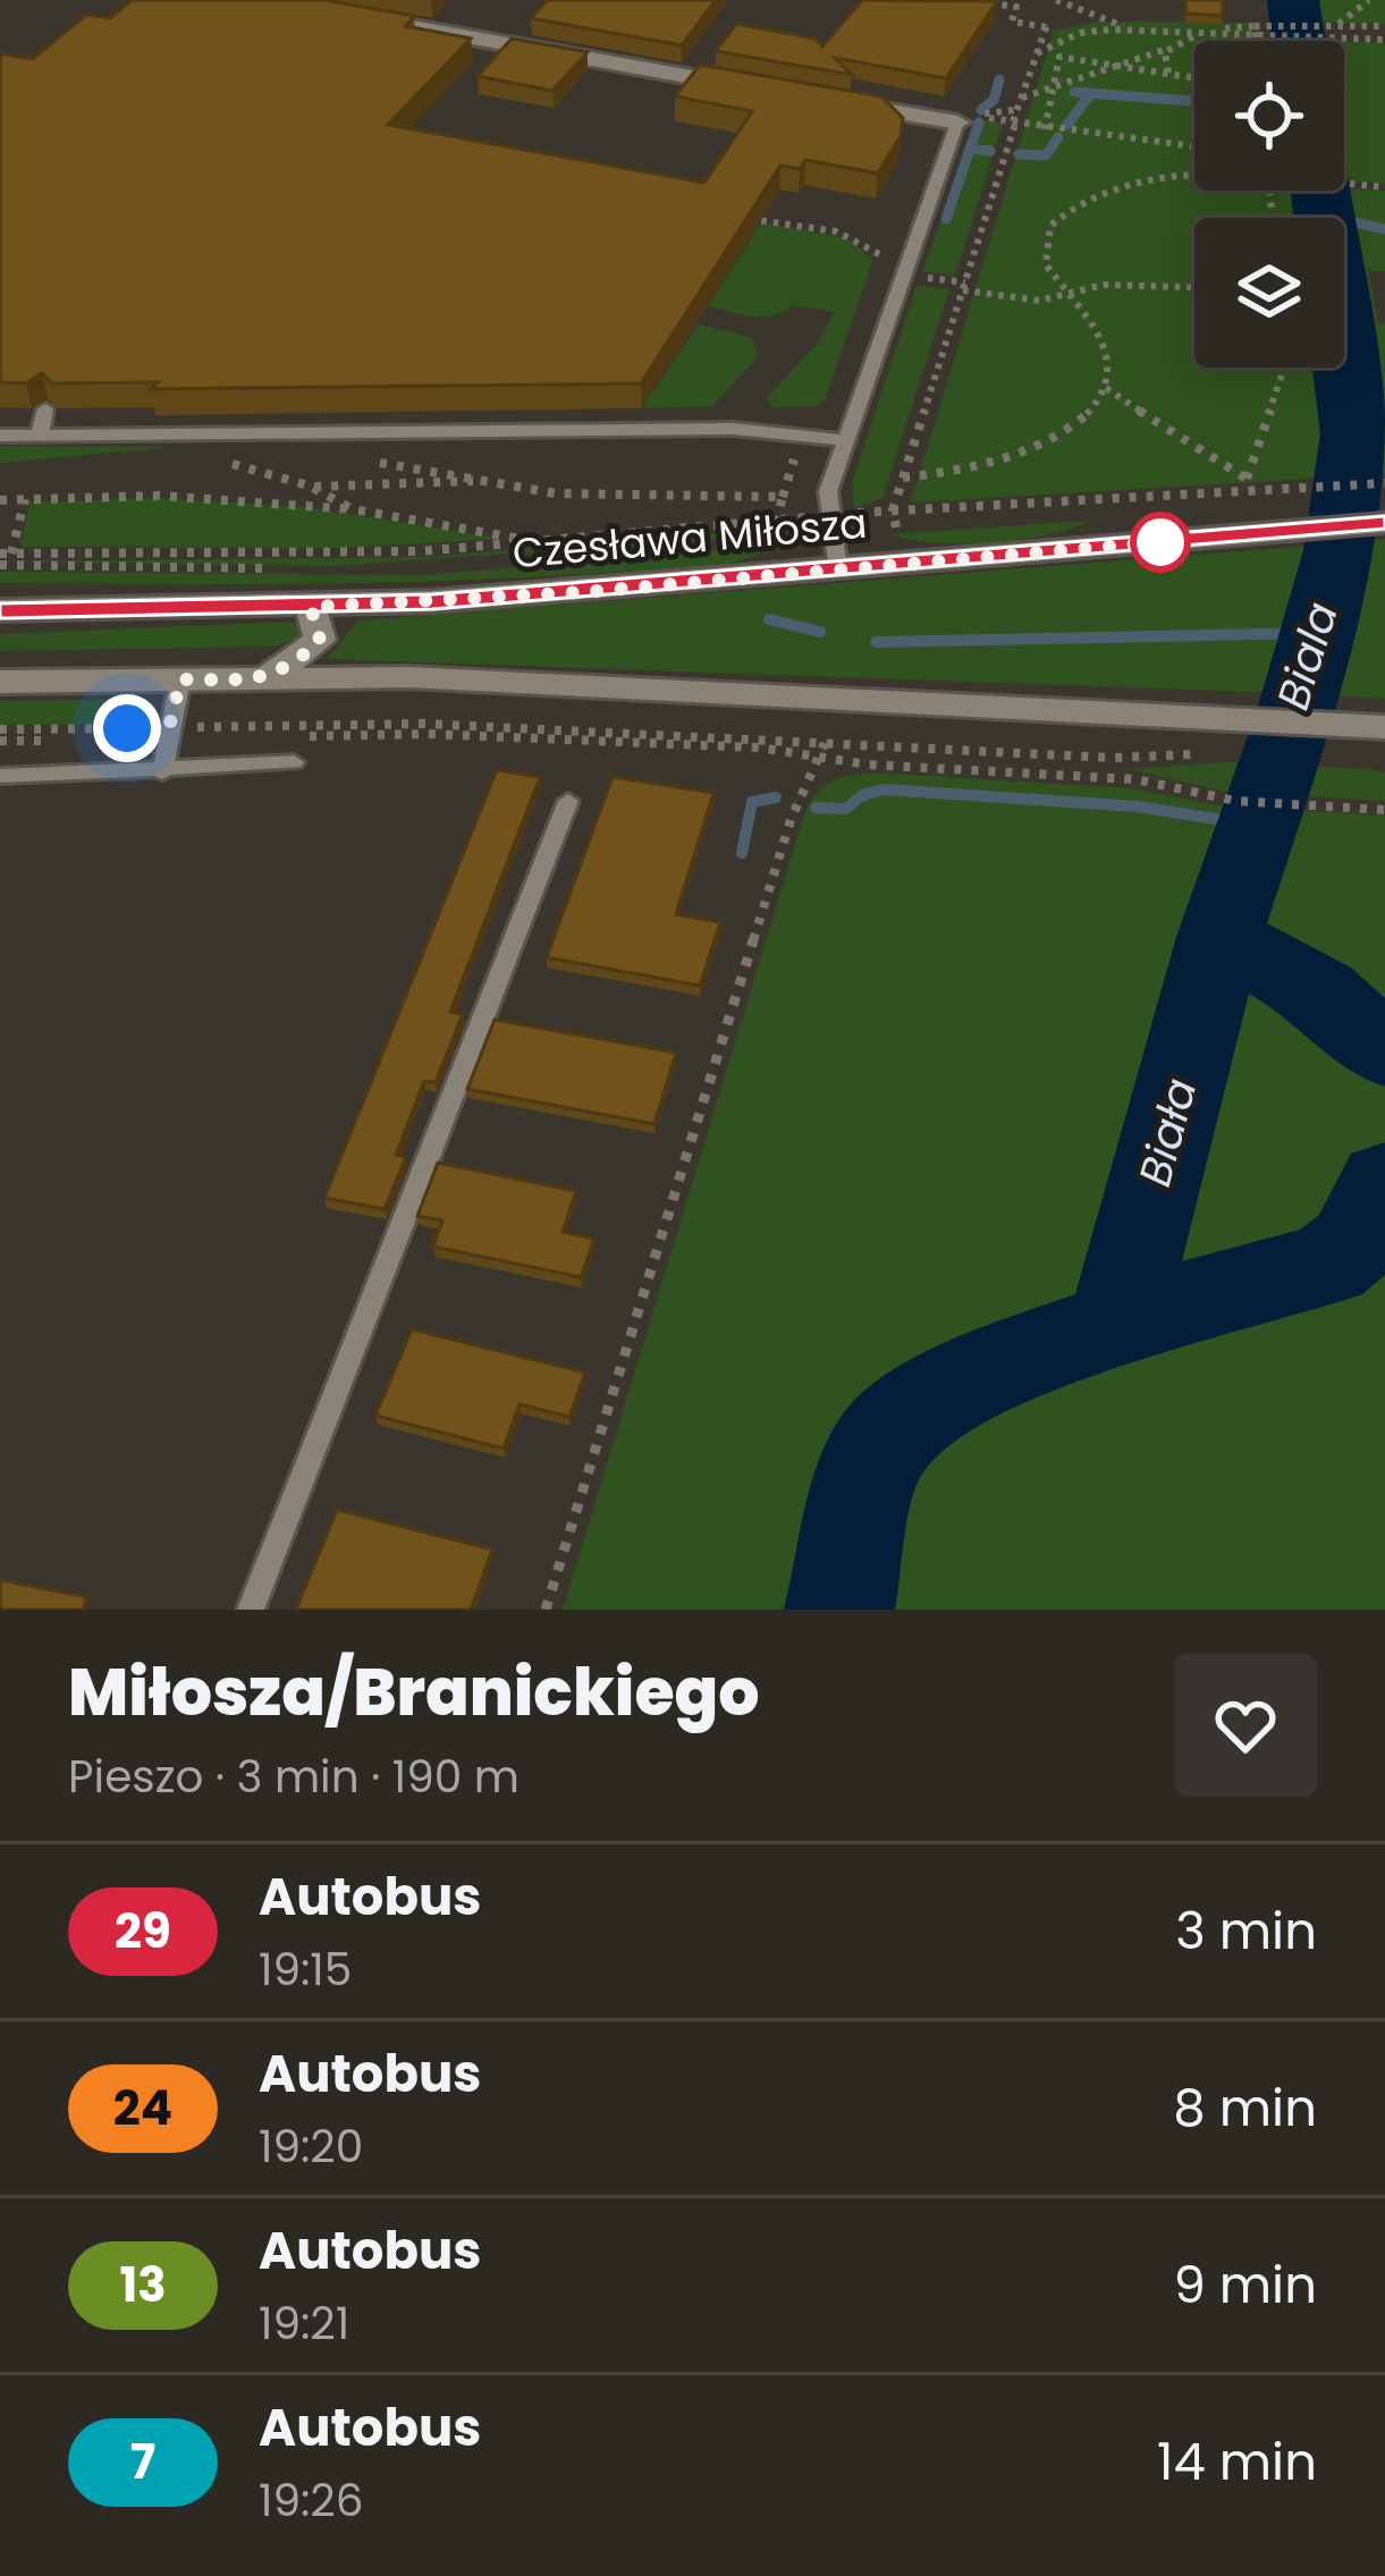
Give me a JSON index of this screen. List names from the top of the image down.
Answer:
{
  "streets": {
    "main road": ["Czesława Miłosza"]
  },
  "water": ["Biala", "Biała"],
  "lines": ["bus line 29"],
  "page": {
    "heading": ["Miłosza/Branickiego", "Pieszo · 3 min · 190 m"],
    "list": [
      {
        "mark": "29",
        "name": "Autobus",
        "note": "19:15",
        "value": "3 min"
      },
      {
        "mark": "24",
        "name": "Autobus",
        "note": "19:20",
        "value": "8 min"
      },
      {
        "mark": "13",
        "name": "Autobus",
        "note": "19:21",
        "value": "9 min"
      },
      {
        "mark": "7",
        "name": "Autobus",
        "note": "19:26",
        "value": "14 min"
      }
    ]
  }
}
